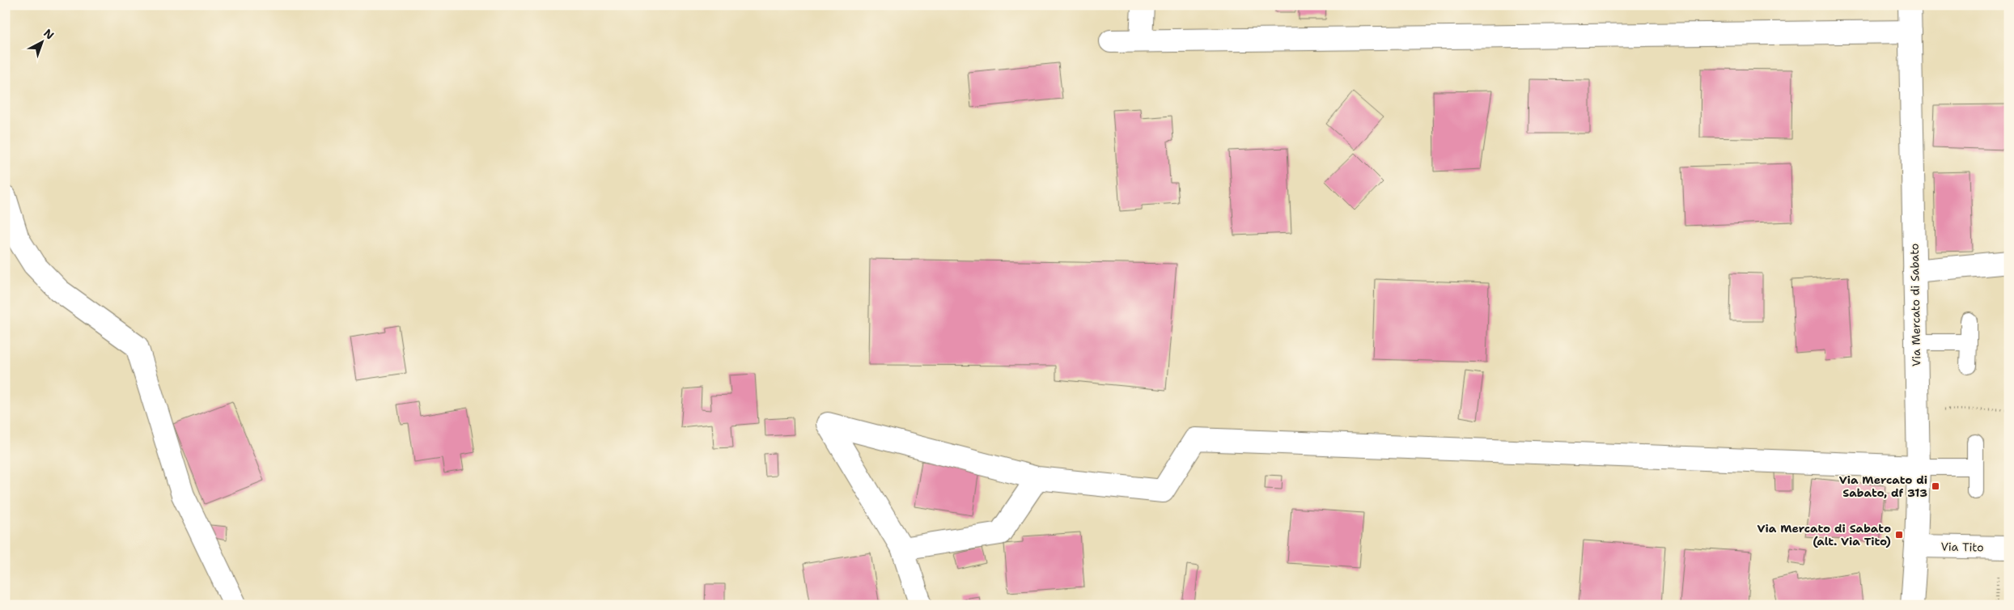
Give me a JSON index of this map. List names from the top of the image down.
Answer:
{
  "streets": {
    "street": ["Via Mercato di Sabato", "Via Tito"]
  },
  "crossings": [
    ["Via Mercato di Sabato", "Via Tito"]
  ],
  "places": {
    "transit": ["Via Mercato di Sabato, df 313", "Via Mercato di Sabato (alt. Via Tito)"]
  },
  "north": "top right"
}
